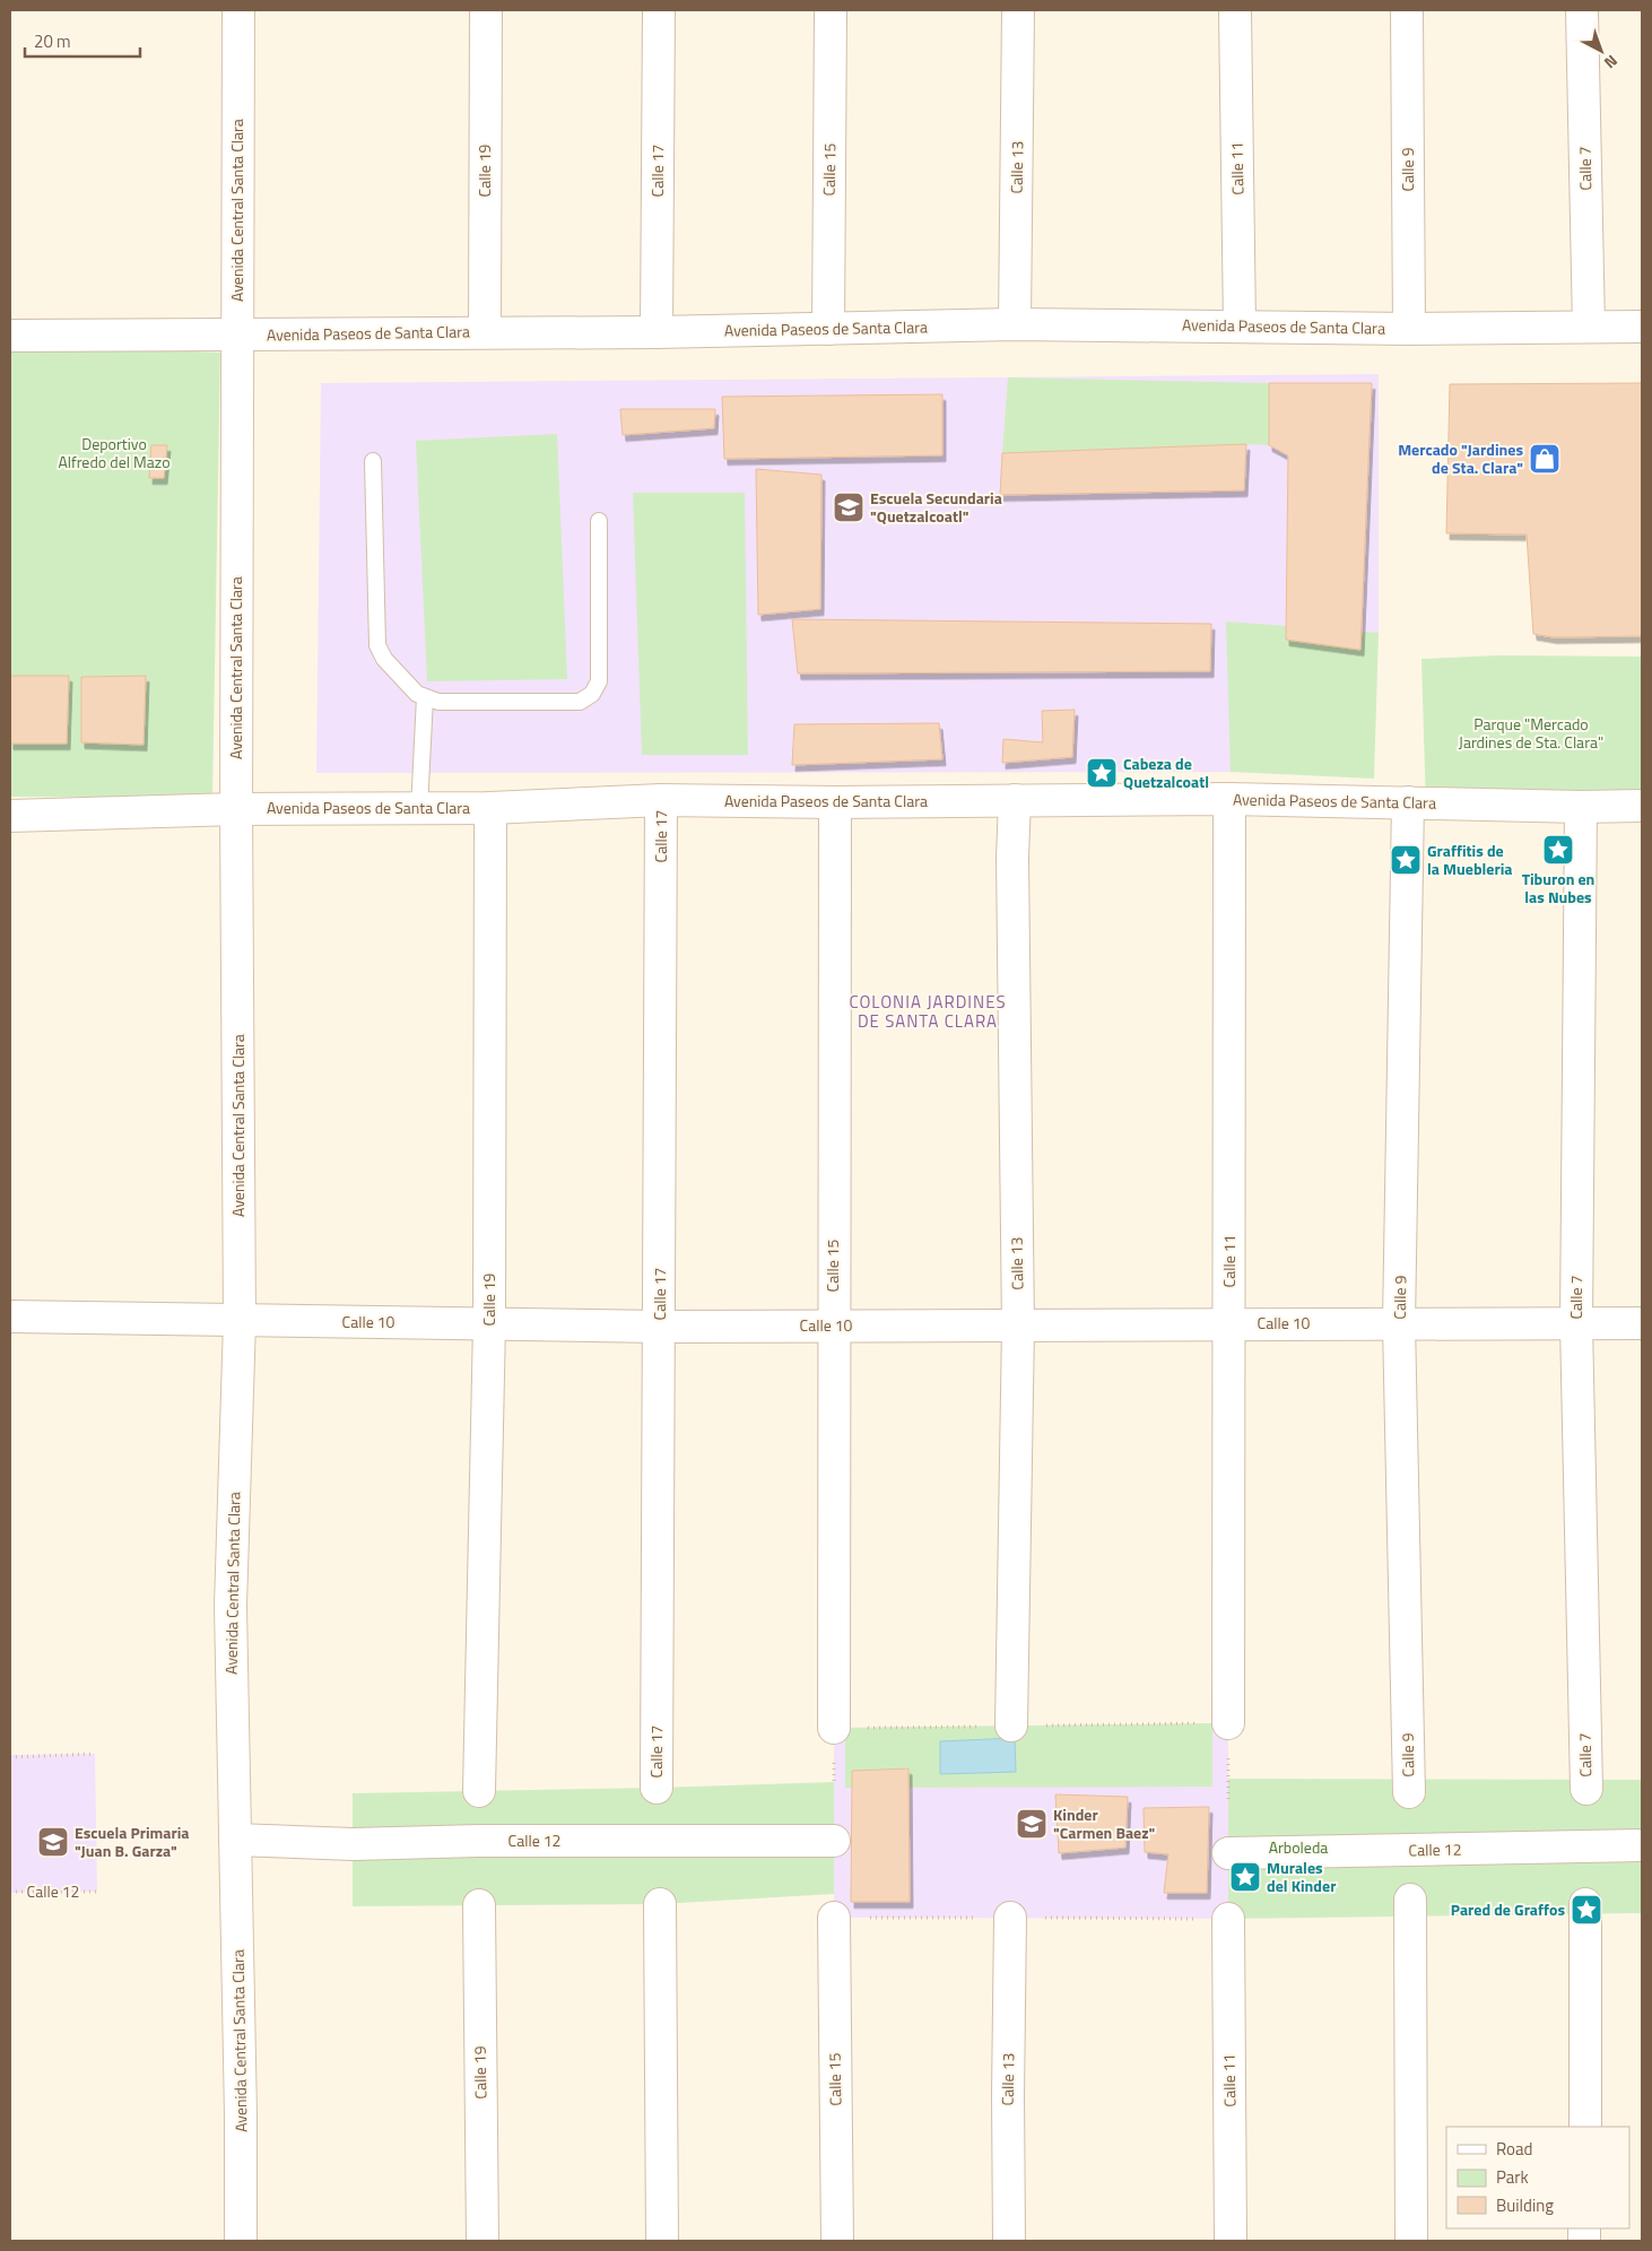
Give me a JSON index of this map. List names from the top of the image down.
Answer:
{
  "streets": {
    "street": [
      "Calle 13",
      "Calle 11",
      "Calle 7",
      "Calle 15",
      "Calle 9",
      "Calle 19",
      "Calle 17",
      "Avenida Central Santa Clara",
      "Avenida Paseos de Santa Clara",
      "Calle 10",
      "Calle 12"
    ]
  },
  "crossings": [
    ["Calle 13", "Avenida Paseos de Santa Clara"],
    ["Calle 13", "Calle 10"],
    ["Calle 11", "Avenida Paseos de Santa Clara"],
    ["Calle 11", "Calle 10"],
    ["Calle 7", "Avenida Paseos de Santa Clara"],
    ["Calle 7", "Calle 10"],
    ["Calle 15", "Avenida Paseos de Santa Clara"],
    ["Calle 15", "Calle 10"],
    ["Calle 9", "Avenida Paseos de Santa Clara"],
    ["Calle 9", "Calle 10"],
    ["Calle 19", "Avenida Paseos de Santa Clara"],
    ["Calle 19", "Calle 10"],
    ["Calle 17", "Avenida Paseos de Santa Clara"],
    ["Calle 17", "Calle 10"],
    ["Avenida Central Santa Clara", "Avenida Paseos de Santa Clara"],
    ["Avenida Central Santa Clara", "Calle 10"],
    ["Avenida Central Santa Clara", "Calle 12"]
  ],
  "districts": ["COLONIA JARDINES DE SANTA CLARA"],
  "parks": ["Deportivo Alfredo del Mazo", "Parque \"Mercado Jardines de Sta. Clara\"", "Arboleda"],
  "places": {
    "shop": ["Mercado \"Jardines de Sta. Clara\""],
    "school or university": ["Escuela Secundaria \"Quetzalcoatl\"", "Kinder \"Carmen Baez\"", "Escuela Primaria \"Juan B. Garza\""],
    "place": [
      "Cabeza de Quetzalcoatl",
      "Tiburon en las Nubes",
      "Graffitis de la Muebleria",
      "Murales del Kinder",
      "Pared de Graffos"
    ]
  },
  "legend": ["Road", "Park", "Building"],
  "scale_bar": "20 m",
  "north": "bottom right"
}
